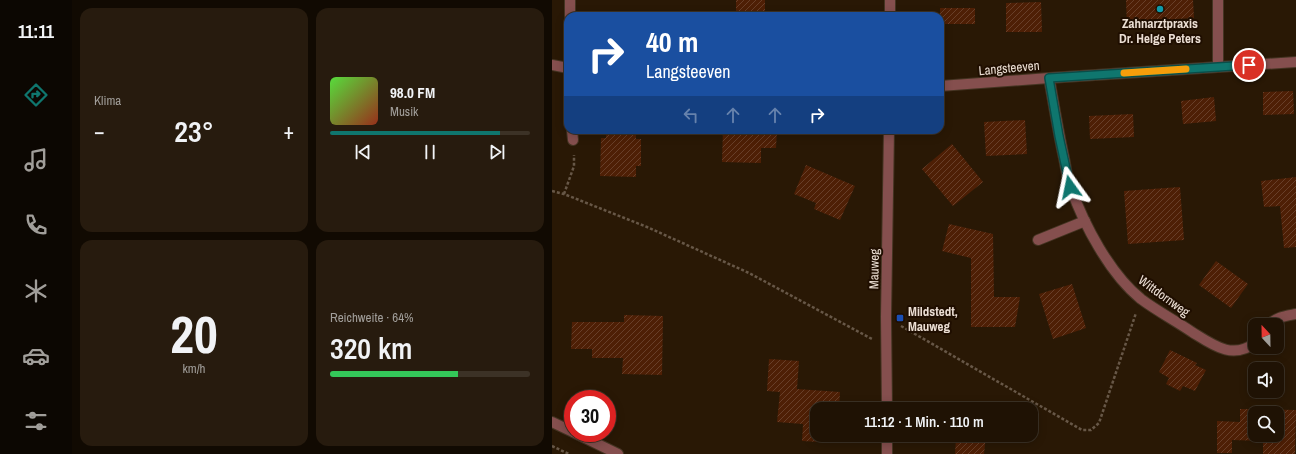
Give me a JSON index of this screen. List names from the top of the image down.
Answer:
{
  "streets": {
    "street": ["Langsteeven", "Mauweg", "Wittdornweg"]
  },
  "crossings": [
    ["Langsteeven", "Wittdornweg"]
  ],
  "places": {
    "other": ["Zahnarztpraxis Dr. Helge Peters"],
    "transit": ["Mildstedt, Mauweg"]
  },
  "north": "top",
  "page": {
    "tabs": "11:11",
    "tile": [
      "Klima",
      ["20", "km/h"],
      ["Reichweite · 64%", "320 km"]
    ],
    "turn": ["40 m", "Langsteeven"],
    "song": ["98.0 FM", "Musik"],
    "heat": ["−", "23°", "+"],
    "limit": "30",
    "trip": "11:12 · 1 Min. · 110 m"
  }
}
